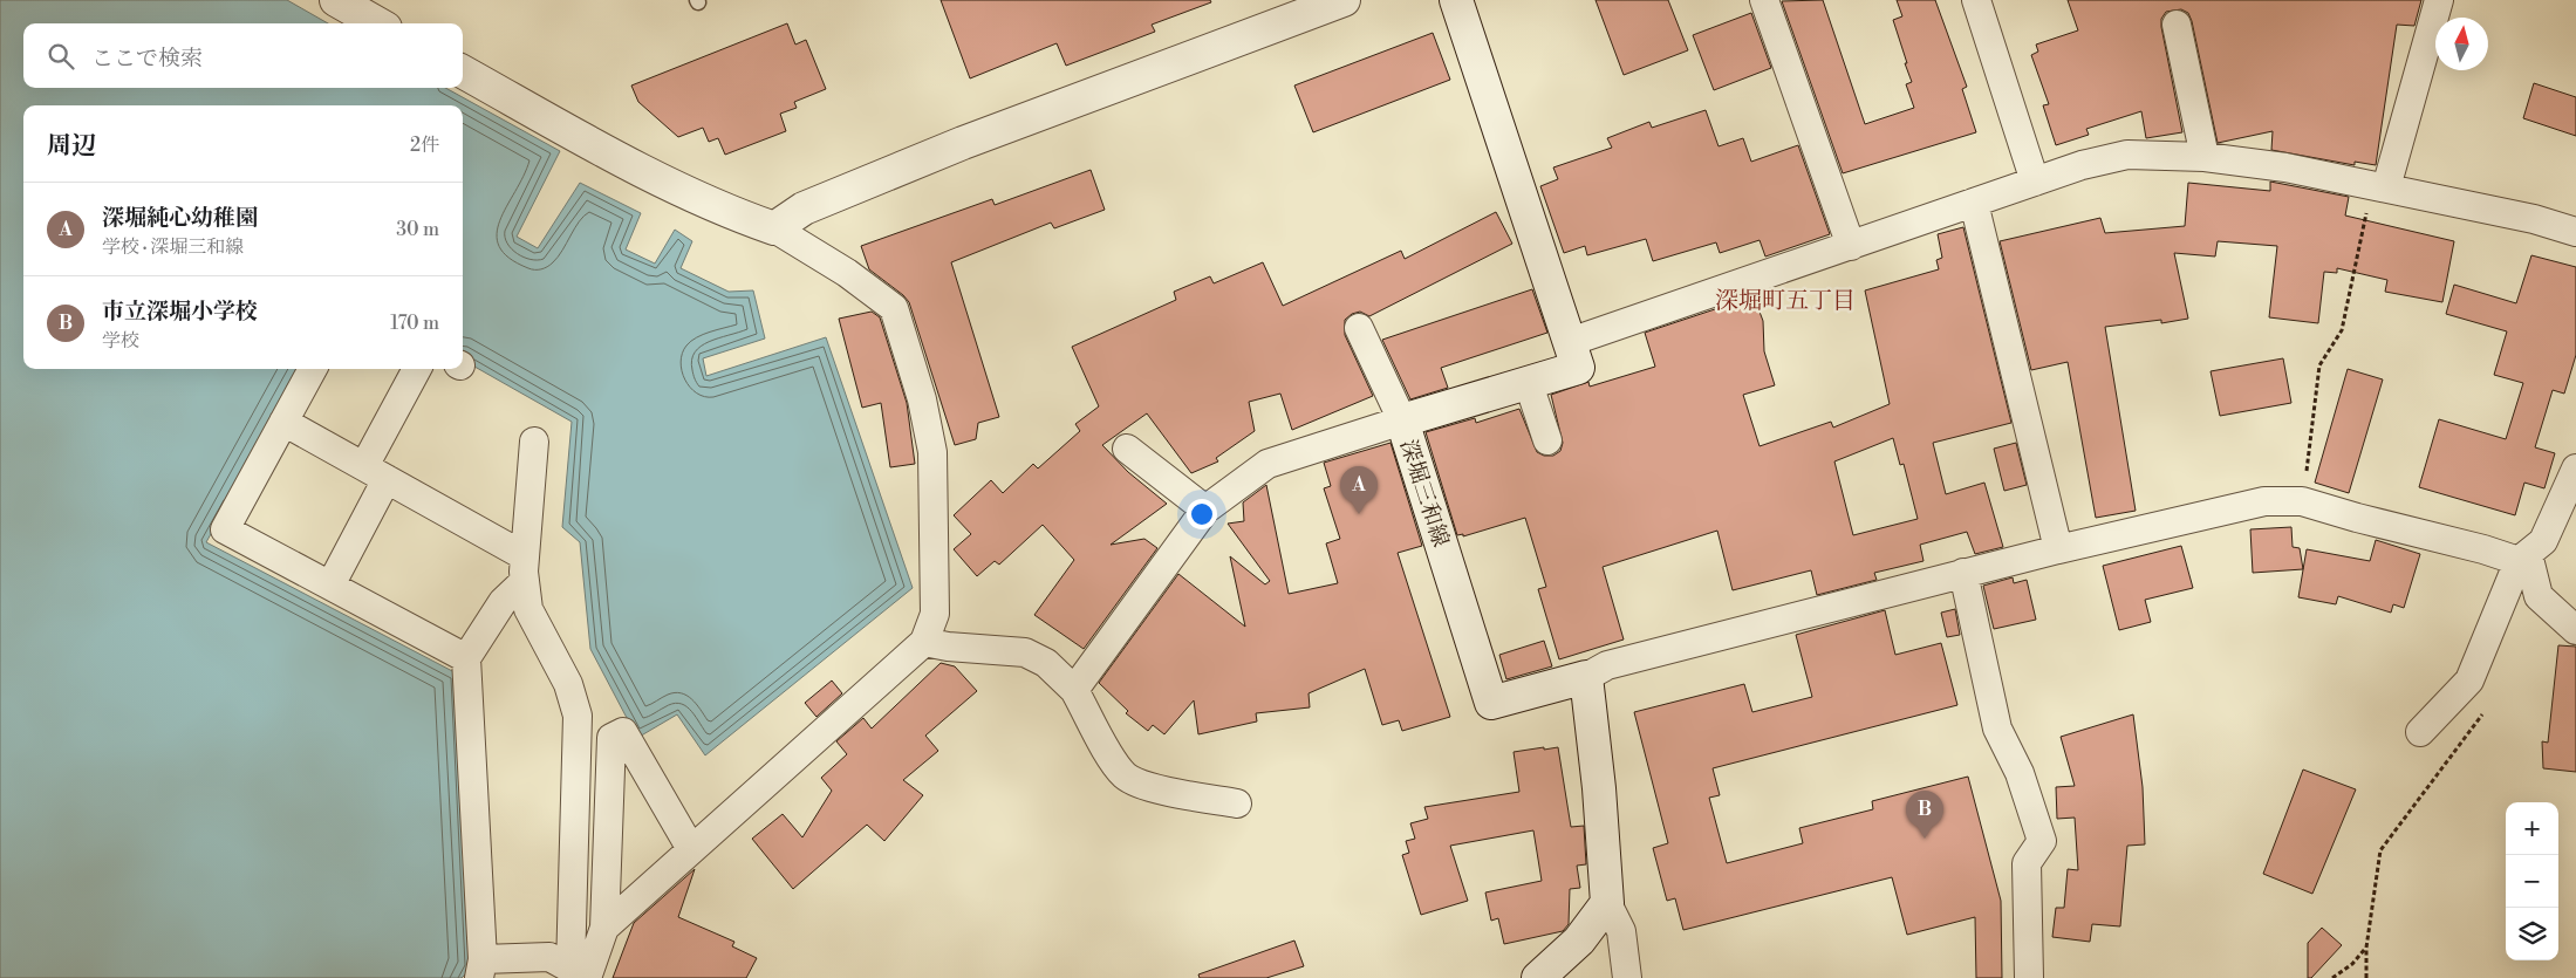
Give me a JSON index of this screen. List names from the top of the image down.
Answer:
{
  "streets": {
    "main road": ["深堀三和線"]
  },
  "districts": ["深堀町五丁目"],
  "north": "top",
  "page": {
    "search": "ここで検索",
    "heading": ["周辺", "2件"],
    "list": [
      {
        "mark": "A",
        "name": "深堀純心幼稚園",
        "note": "学校 · 深堀三和線",
        "value": "30 m"
      },
      {
        "mark": "B",
        "name": "市立深堀小学校",
        "note": "学校",
        "value": "170 m"
      }
    ],
    "pins": ["A", "B"],
    "map_buttons": ["+", "−"]
  }
}
